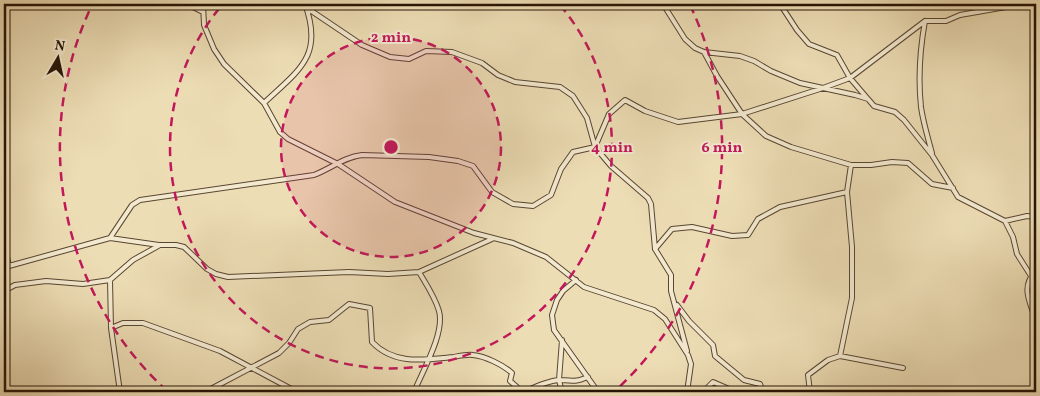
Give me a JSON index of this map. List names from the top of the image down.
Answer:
{
  "north": "top",
  "rings": ["2 min", "4 min", "6 min"]
}
